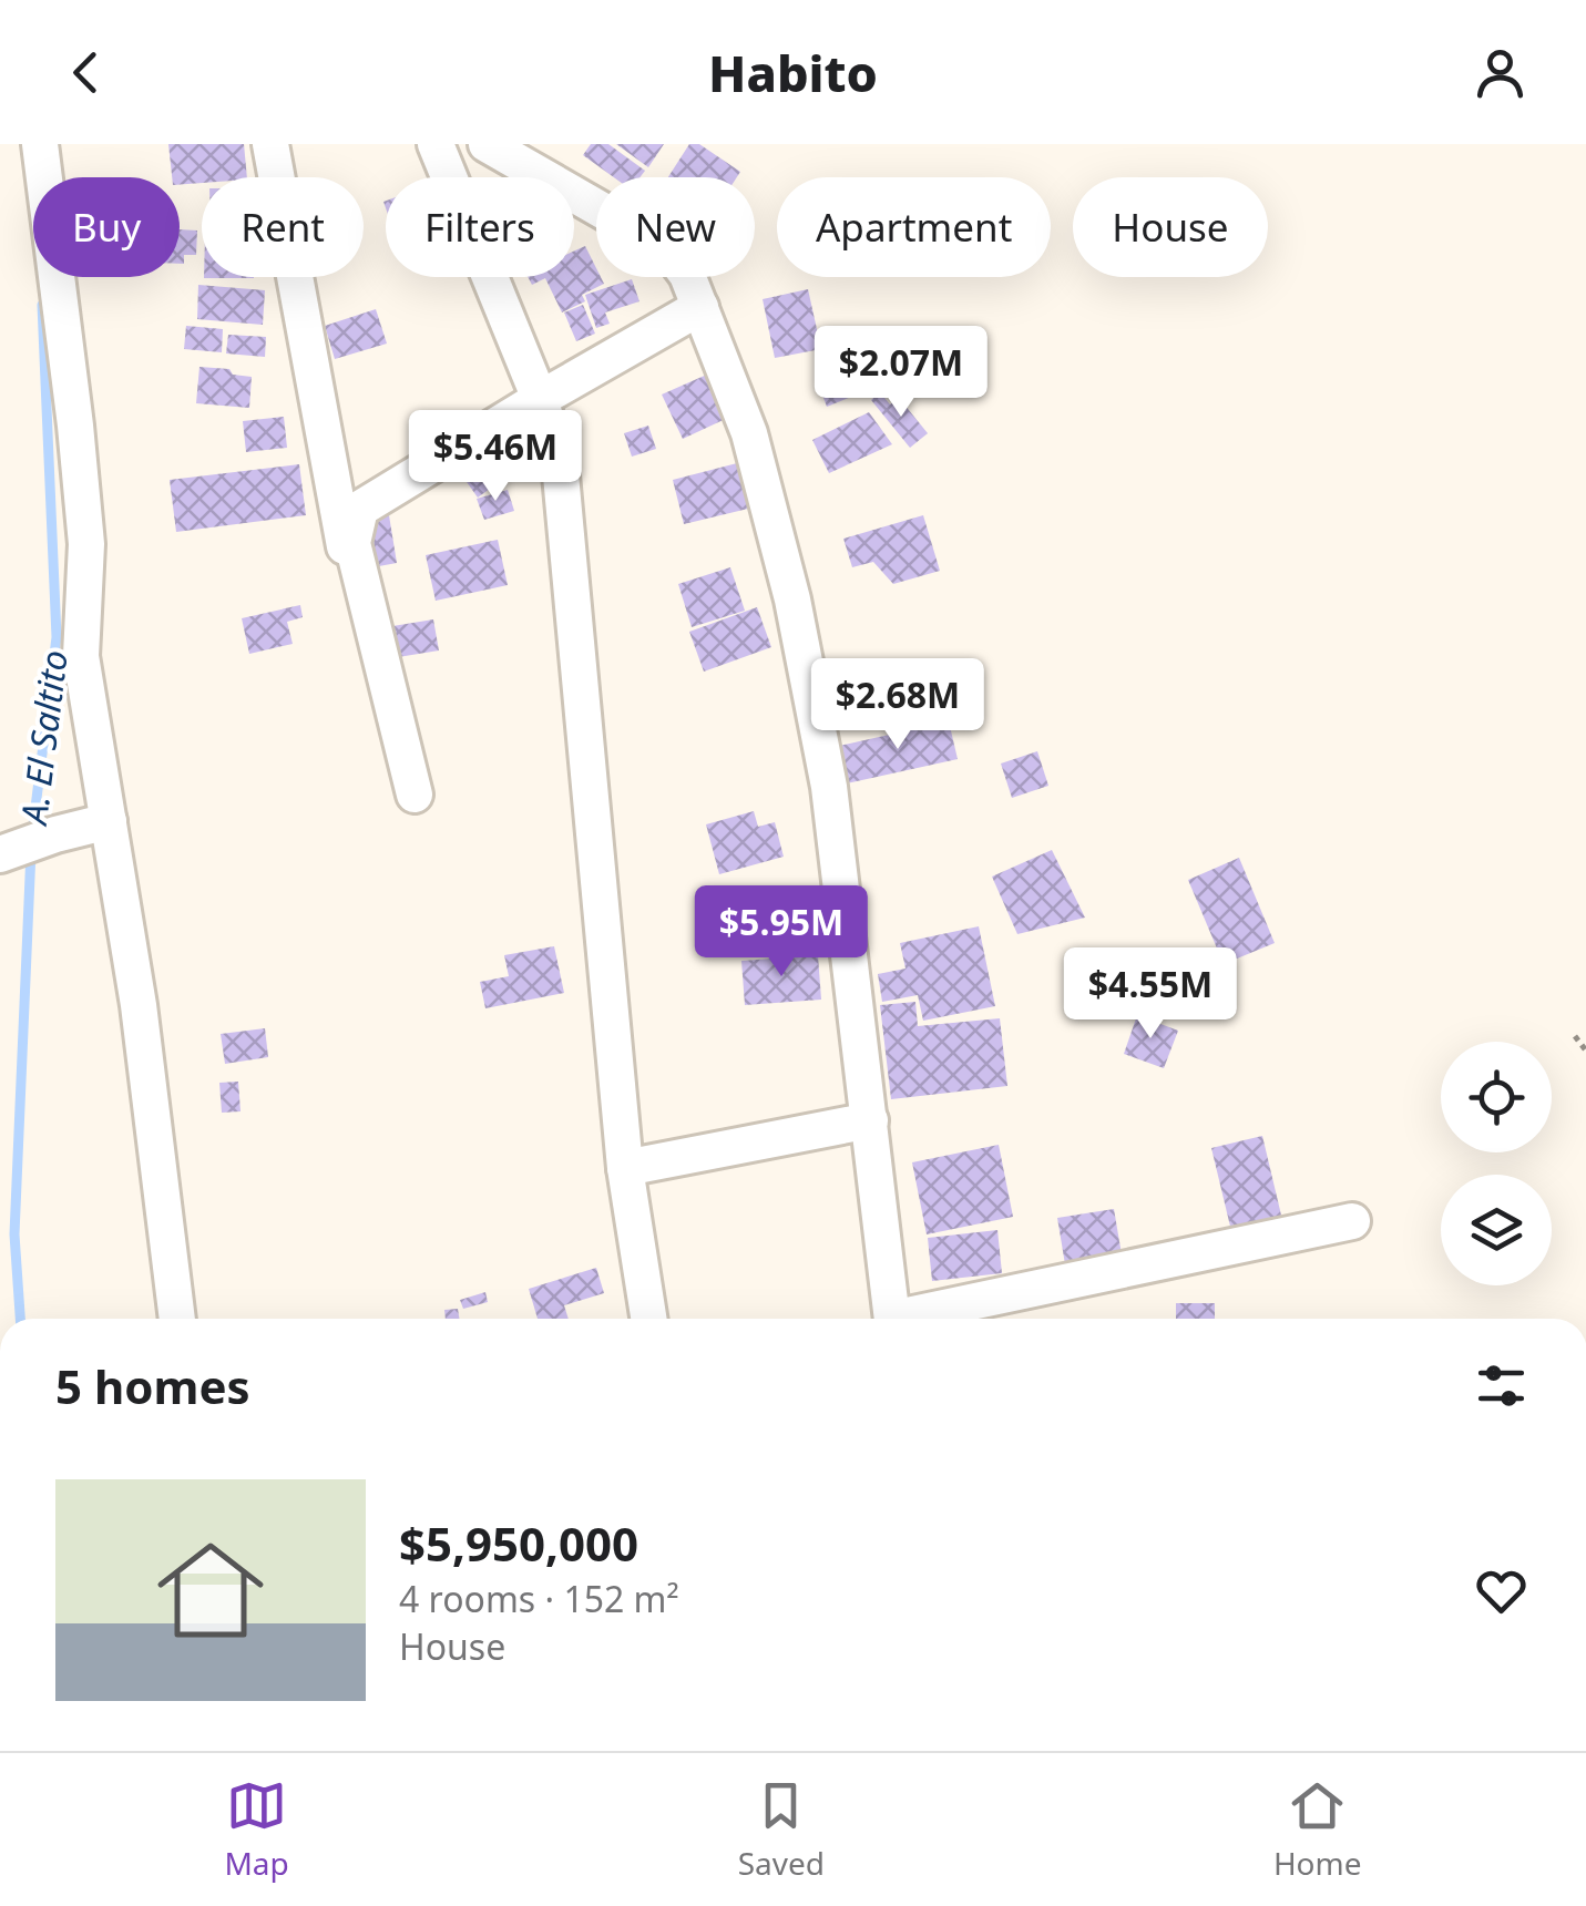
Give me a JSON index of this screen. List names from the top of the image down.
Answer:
{
  "water": ["A. El Saltito"],
  "page": {
    "header": "Habito",
    "chip": [
      "Buy",
      "Rent",
      "Filters",
      "New",
      "Apartment",
      "House"
    ],
    "price": [
      "$2.07M",
      "$5.46M",
      "$2.68M",
      "$5.95M",
      "$4.55M"
    ],
    "heading": "5 homes",
    "list": [
      {
        "name": "$5,950,000",
        "note": "4 rooms · 152 m² · House"
      }
    ],
    "tabs": ["Map", "Saved", "Home"]
  }
}
